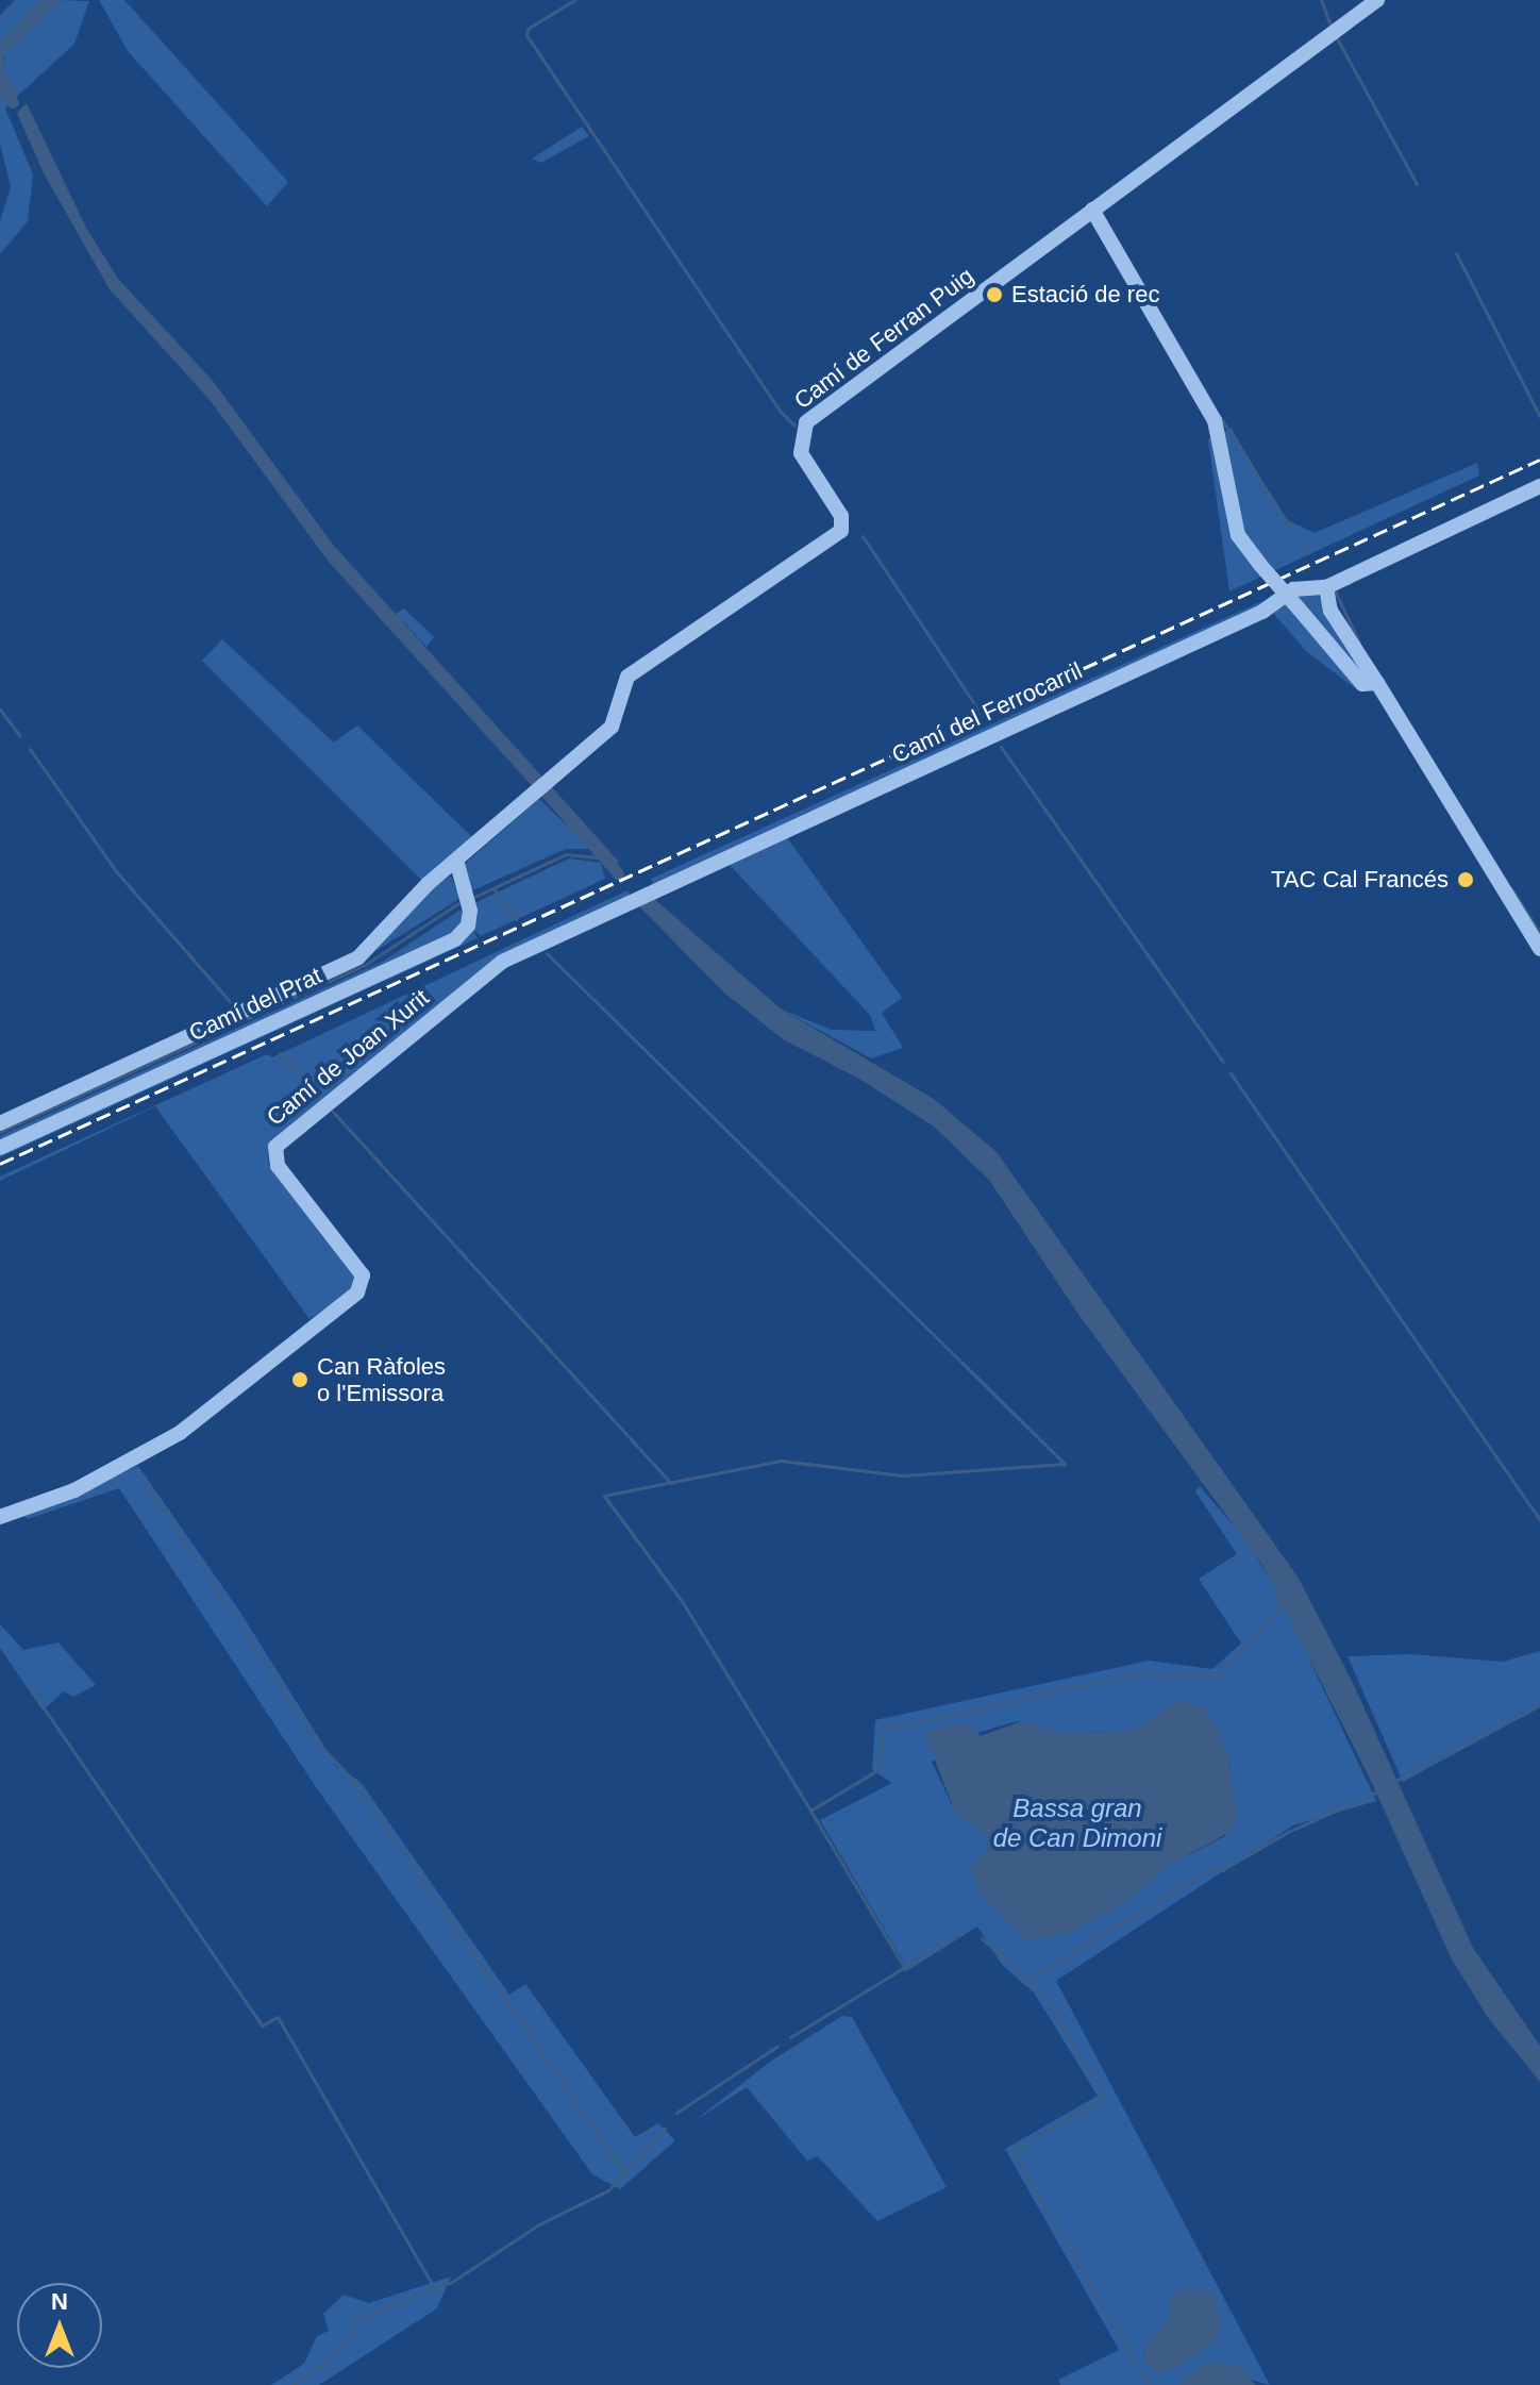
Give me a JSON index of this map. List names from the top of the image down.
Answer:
{
  "streets": {
    "street": [
      "Camí de Ferran Puig",
      "Camí del Ferrocarril",
      "Camí del Prat",
      "Camí de Joan Xurit"
    ]
  },
  "crossings": [
    ["Camí de Ferran Puig", "Camí del Prat"],
    ["Camí del Ferrocarril", "Camí de Joan Xurit"]
  ],
  "water": ["Bassa gran de Can Dimoni"],
  "places": ["Estació de rec", "TAC Cal Francés", "Can Ràfoles o l'Emissora"],
  "north": "top"
}
